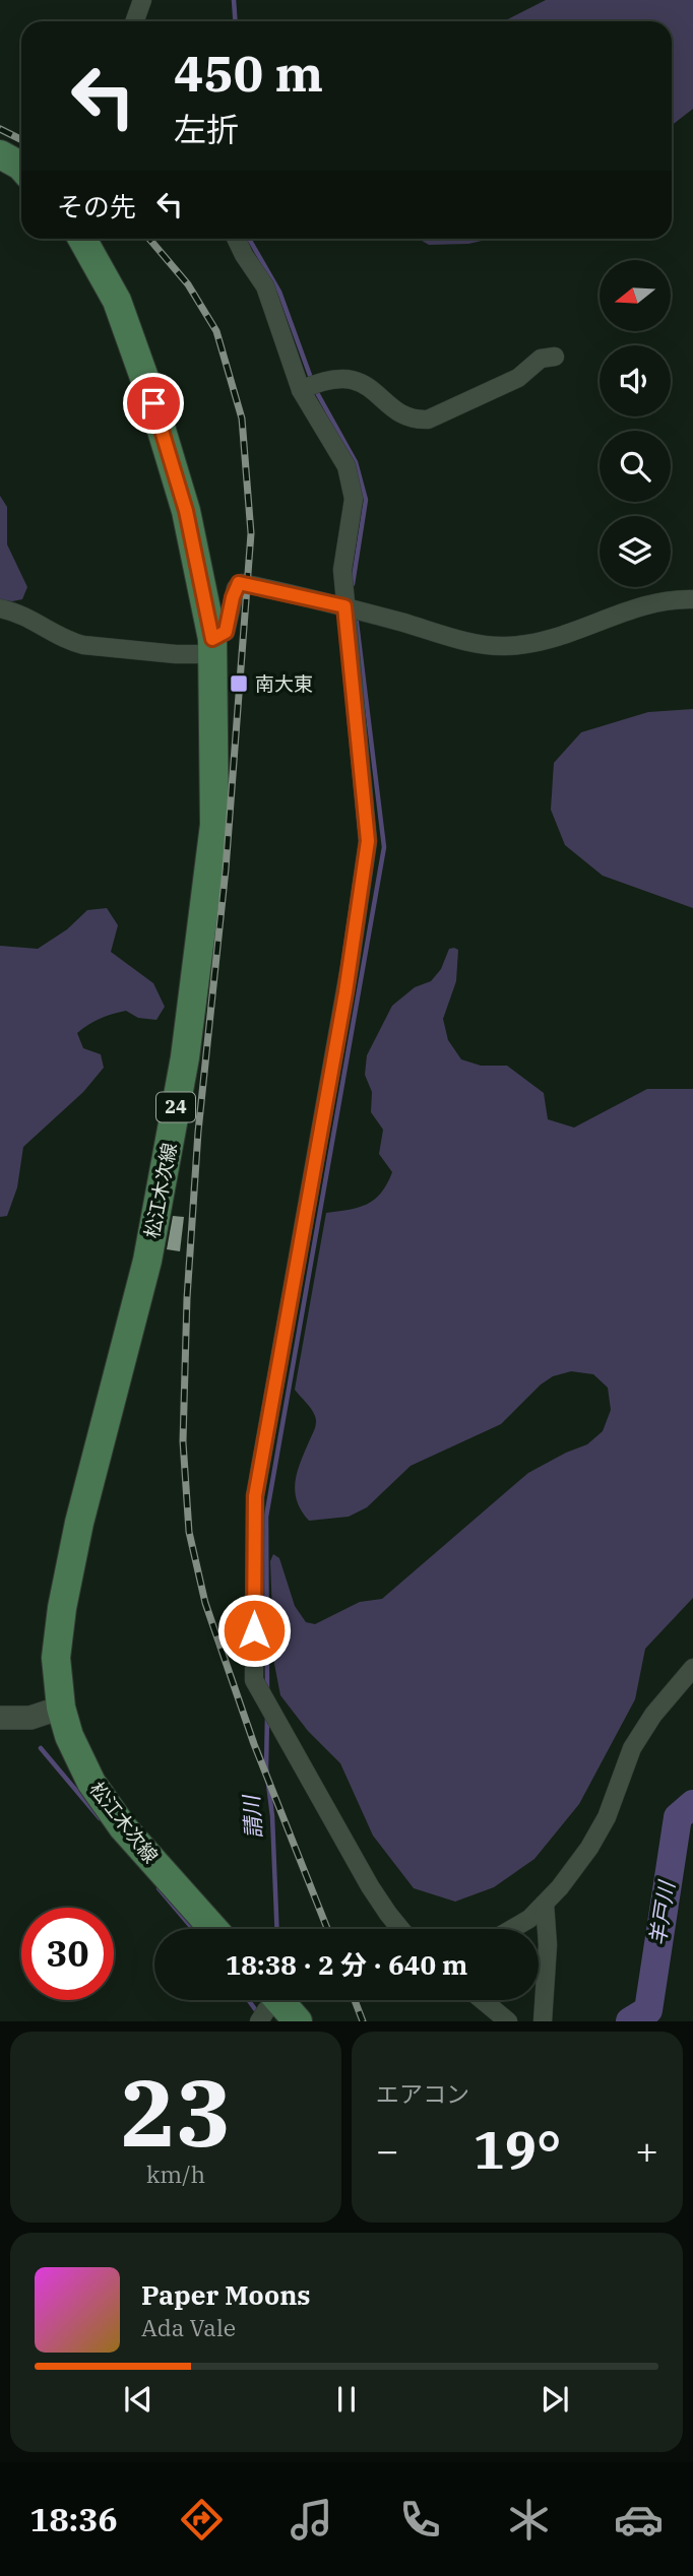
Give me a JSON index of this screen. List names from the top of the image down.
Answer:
{
  "streets": {
    "main road": ["24", "松江木次線"]
  },
  "water": ["請川", "羊戸川"],
  "places": {
    "transit": ["南大東"]
  },
  "north": "left",
  "page": {
    "turn": ["450 m", "左折"],
    "then": "その先",
    "limit": "30",
    "trip": "18:38 · 2 分 · 640 m",
    "tile": [
      ["23", "km/h"],
      "エアコン"
    ],
    "heat": ["−", "19°", "+"],
    "song": ["Paper Moons", "Ada Vale"],
    "tabs": "18:36"
  }
}
